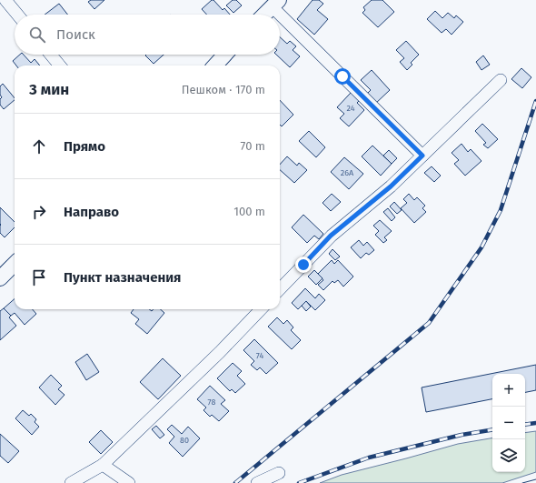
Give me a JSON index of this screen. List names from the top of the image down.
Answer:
{
  "house_numbers": [
    "24",
    "26А",
    "74",
    "78",
    "80"
  ],
  "page": {
    "search": "Поиск",
    "heading": ["3 мин", "Пешком · 170 m"],
    "list": [
      ["Прямо", "70 m"],
      ["Направо", "100 m"],
      "Пункт назначения"
    ],
    "map_buttons": ["+", "−"]
  }
}
